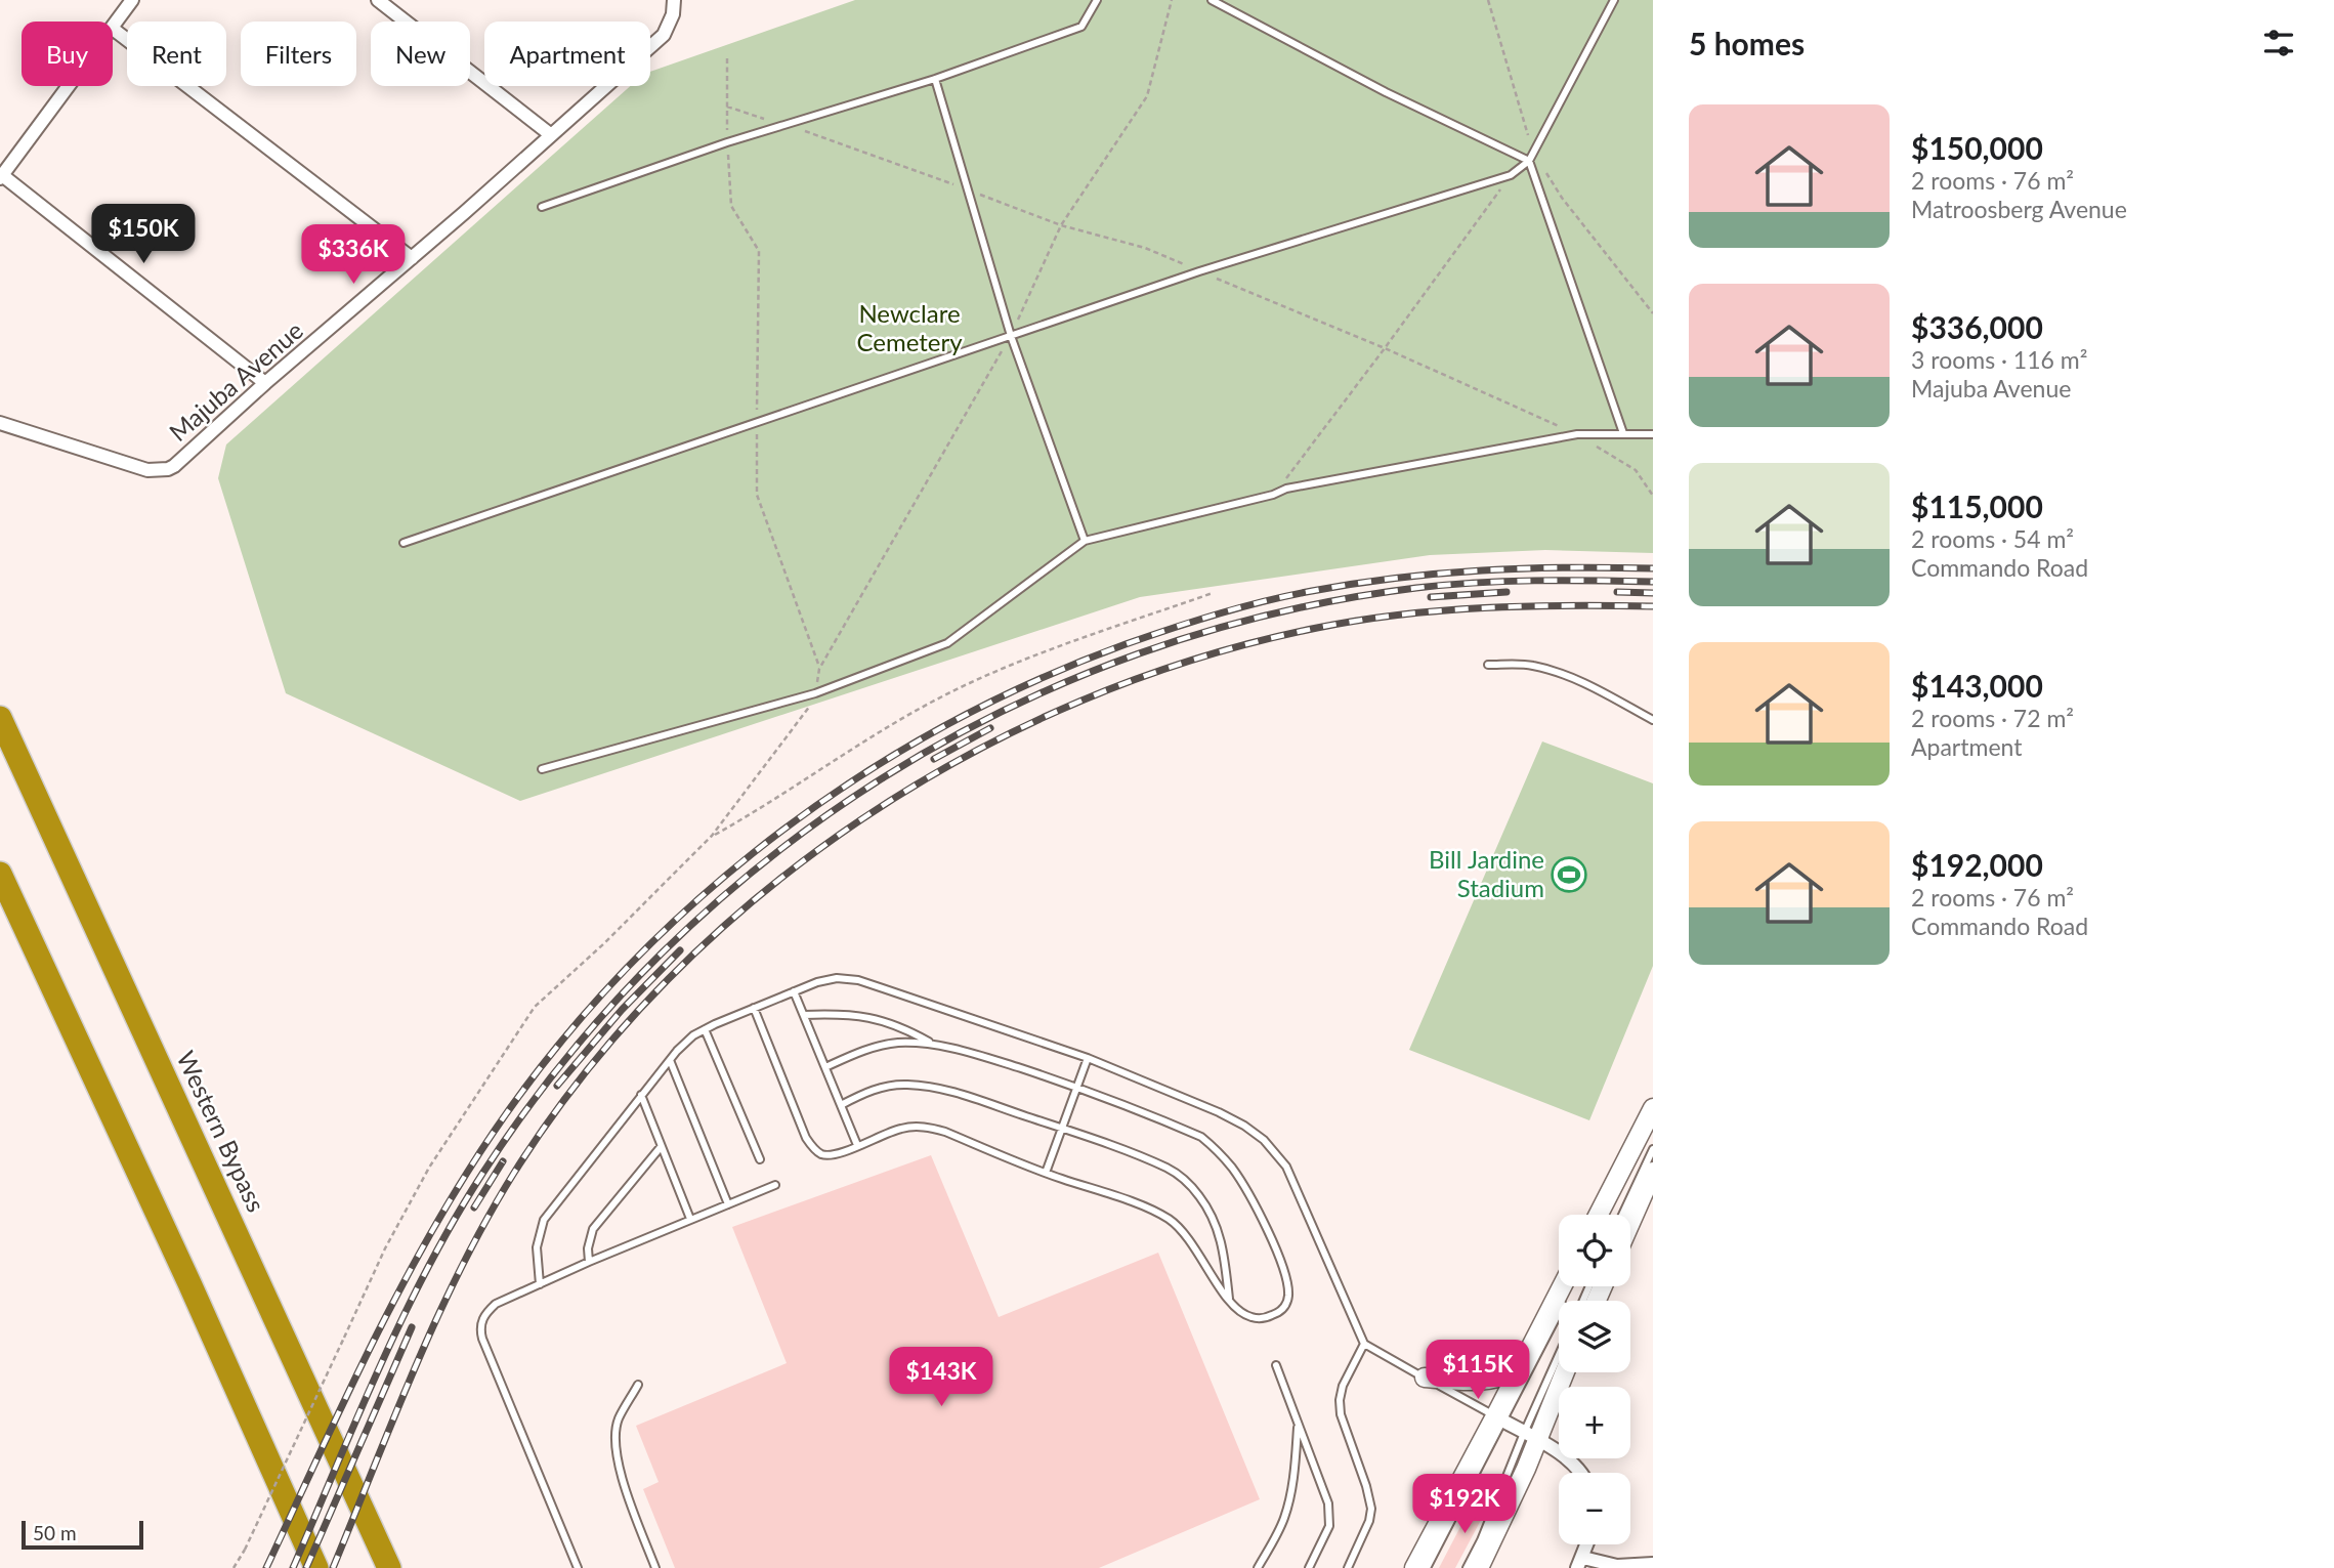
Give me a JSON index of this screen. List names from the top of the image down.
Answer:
{
  "streets": {
    "highway": ["Western Bypass"],
    "street": ["Majuba Avenue"]
  },
  "parks": ["Newclare Cemetery"],
  "places": {
    "sports": ["Bill Jardine Stadium"]
  },
  "scale_bar": "50 m",
  "page": {
    "heading": "5 homes",
    "chip": [
      "Buy",
      "Rent",
      "Filters",
      "New",
      "Apartment"
    ],
    "list": [
      {
        "name": "$150,000",
        "note": "2 rooms · 76 m² · Matroosberg Avenue"
      },
      {
        "name": "$336,000",
        "note": "3 rooms · 116 m² · Majuba Avenue"
      },
      {
        "name": "$115,000",
        "note": "2 rooms · 54 m² · Commando Road"
      },
      {
        "name": "$143,000",
        "note": "2 rooms · 72 m² · Apartment"
      },
      {
        "name": "$192,000",
        "note": "2 rooms · 76 m² · Commando Road"
      }
    ],
    "price": [
      "$150K",
      "$336K",
      "$115K",
      "$143K",
      "$192K"
    ],
    "map_buttons": ["+", "−"],
    "scale": "50 m"
  }
}
